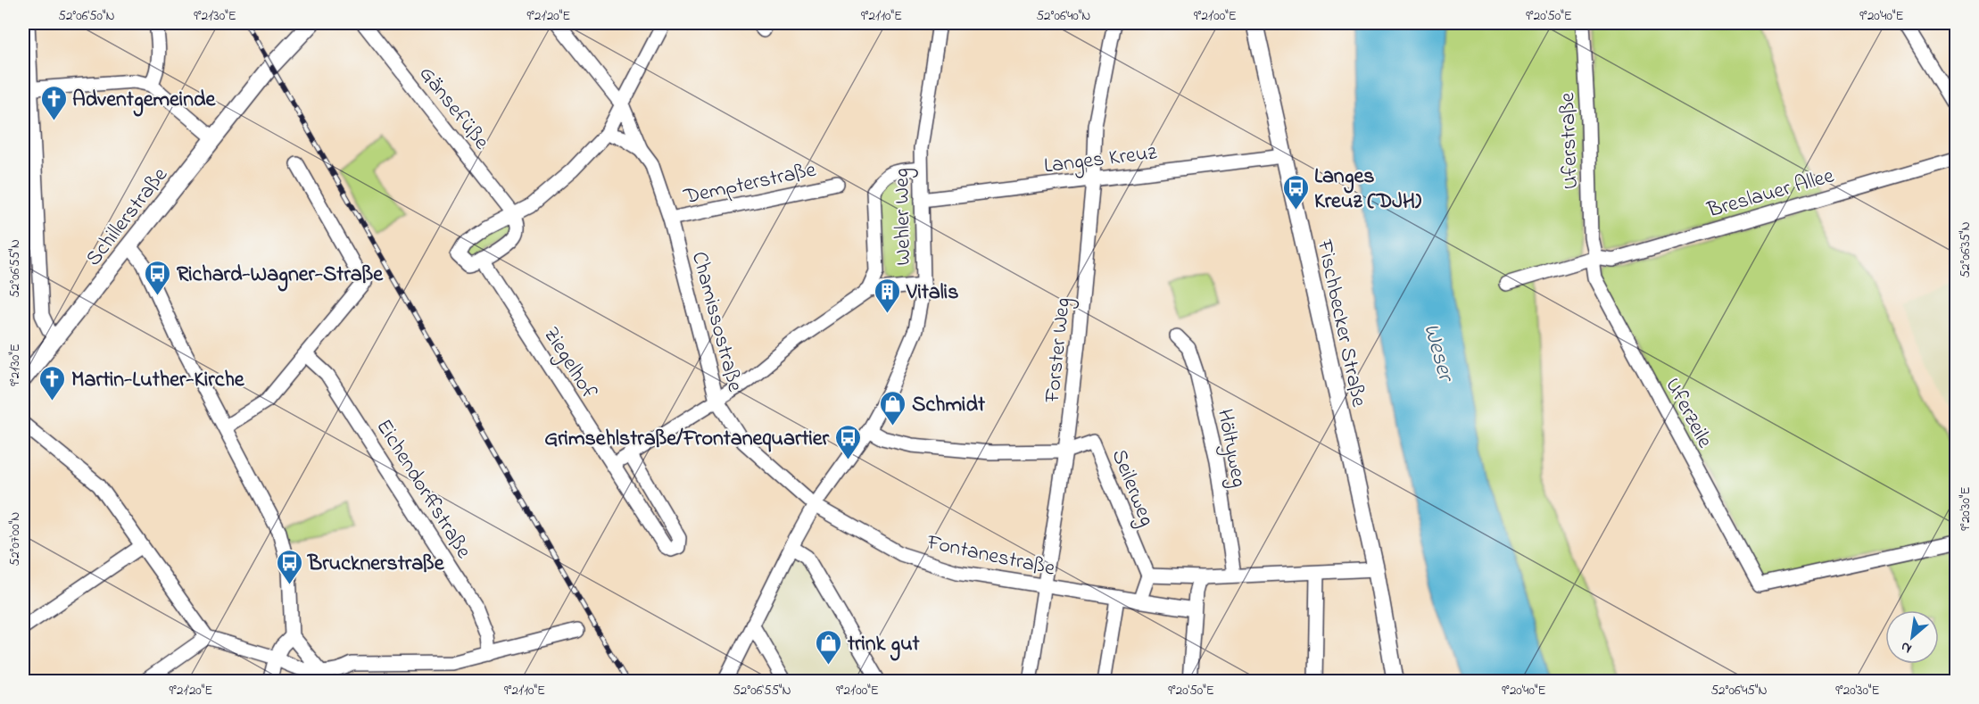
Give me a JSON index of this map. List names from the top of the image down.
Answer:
{
  "streets": {
    "main road": ["Schillerstraße", "Fischbecker Straße"],
    "street": [
      "Gänsefüße",
      "Uferstraße",
      "Langes Kreuz",
      "Dempterstraße",
      "Breslauer Allee",
      "Wehler Weg",
      "Chamissostraße",
      "Forster Weg",
      "Ziegelhof",
      "Uferzeile",
      "Höltyweg",
      "Seilerweg",
      "Eichendorffstraße",
      "Fontanestraße"
    ]
  },
  "crossings": [
    ["Uferstraße", "Breslauer Allee"],
    ["Uferstraße", "Uferzeile"],
    ["Langes Kreuz", "Wehler Weg"],
    ["Langes Kreuz", "Fischbecker Straße"],
    ["Langes Kreuz", "Forster Weg"],
    ["Dempterstraße", "Chamissostraße"],
    ["Breslauer Allee", "Uferzeile"],
    ["Wehler Weg", "Chamissostraße"],
    ["Wehler Weg", "Fontanestraße"],
    ["Chamissostraße", "Fontanestraße"],
    ["Forster Weg", "Seilerweg"],
    ["Forster Weg", "Fontanestraße"]
  ],
  "water": ["Weser"],
  "places": {
    "church": ["Adventgemeinde", "Martin-Luther-Kirche"],
    "bus stop": [
      "Langes Kreuz (DJH)",
      "Richard-Wagner-Straße",
      "Grimsehlstraße/Frontanequartier",
      "Brucknerstraße"
    ],
    "building": ["Vitalis"],
    "shop": ["Schmidt", "trink gut"]
  },
  "north": "bottom left",
  "coordinates": [
    "52°06'50\"N",
    "9°21'30\"E",
    "9°21'20\"E",
    "9°21'10\"E",
    "52°06'40\"N",
    "9°21'00\"E",
    "9°20'50\"E",
    "9°20'40\"E",
    "52°06'35\"N",
    "52°06'55\"N",
    "9°20'30\"E",
    "52°07'00\"N",
    "52°06'45\"N"
  ]
}
